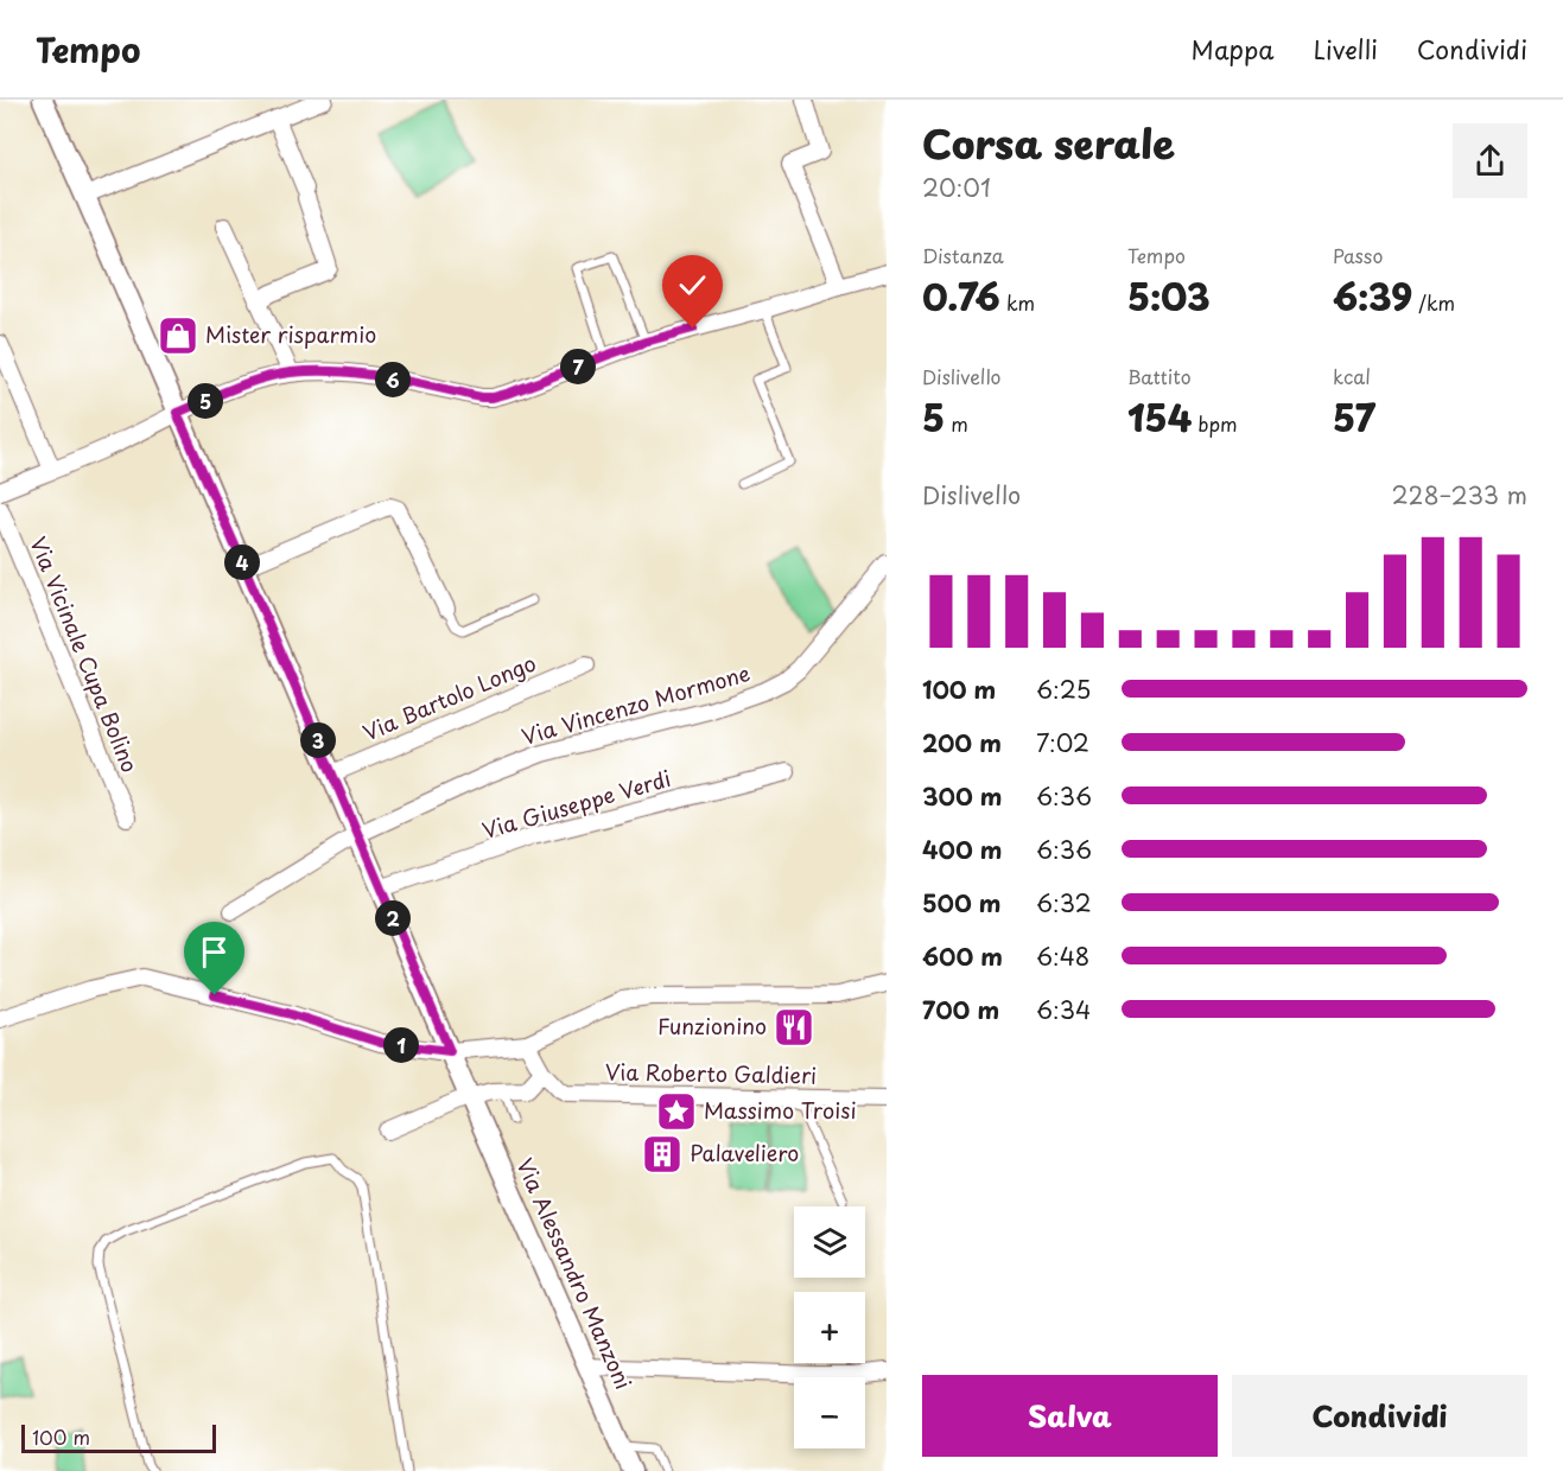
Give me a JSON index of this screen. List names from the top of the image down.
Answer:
{
  "streets": {
    "street": [
      "Via Vicinale Cupa Bolino",
      "Via Bartolo Longo",
      "Via Vincenzo Mormone",
      "Via Giuseppe Verdi",
      "Via Roberto Galdieri",
      "Via Alessandro Manzoni"
    ]
  },
  "crossings": [
    ["Via Vincenzo Mormone", "Via Alessandro Manzoni"],
    ["Via Giuseppe Verdi", "Via Alessandro Manzoni"]
  ],
  "places": {
    "shop": ["Mister risparmio"],
    "restaurant": ["Funzionino"],
    "place": ["Massimo Troisi"],
    "building": ["Palaveliero"]
  },
  "scale_bar": "100 m",
  "page": {
    "header": "Tempo",
    "nav": ["Mappa", "Livelli", "Condividi"],
    "heading": ["Corsa serale", "20:01"],
    "stats": [
      ["Distanza", "0.76 km"],
      ["Tempo", "5:03"],
      ["Passo", "6:39 /km"],
      ["Dislivello", "5 m"],
      ["Battito", "154 bpm"],
      ["kcal", "57"]
    ],
    "pins": [
      "7",
      "6",
      "5",
      "4",
      "3",
      "2",
      "1"
    ],
    "chart": ["Dislivello", "228–233 m"],
    "list": [
      {
        "name": "100 m",
        "note": "6:25"
      },
      {
        "name": "200 m",
        "note": "7:02"
      },
      {
        "name": "300 m",
        "note": "6:36"
      },
      {
        "name": "400 m",
        "note": "6:36"
      },
      {
        "name": "500 m",
        "note": "6:32"
      },
      {
        "name": "600 m",
        "note": "6:48"
      },
      {
        "name": "700 m",
        "note": "6:34"
      }
    ],
    "map_buttons": ["+", "−"],
    "buttons": ["Salva", "Condividi"],
    "scale": "100 m"
  }
}
